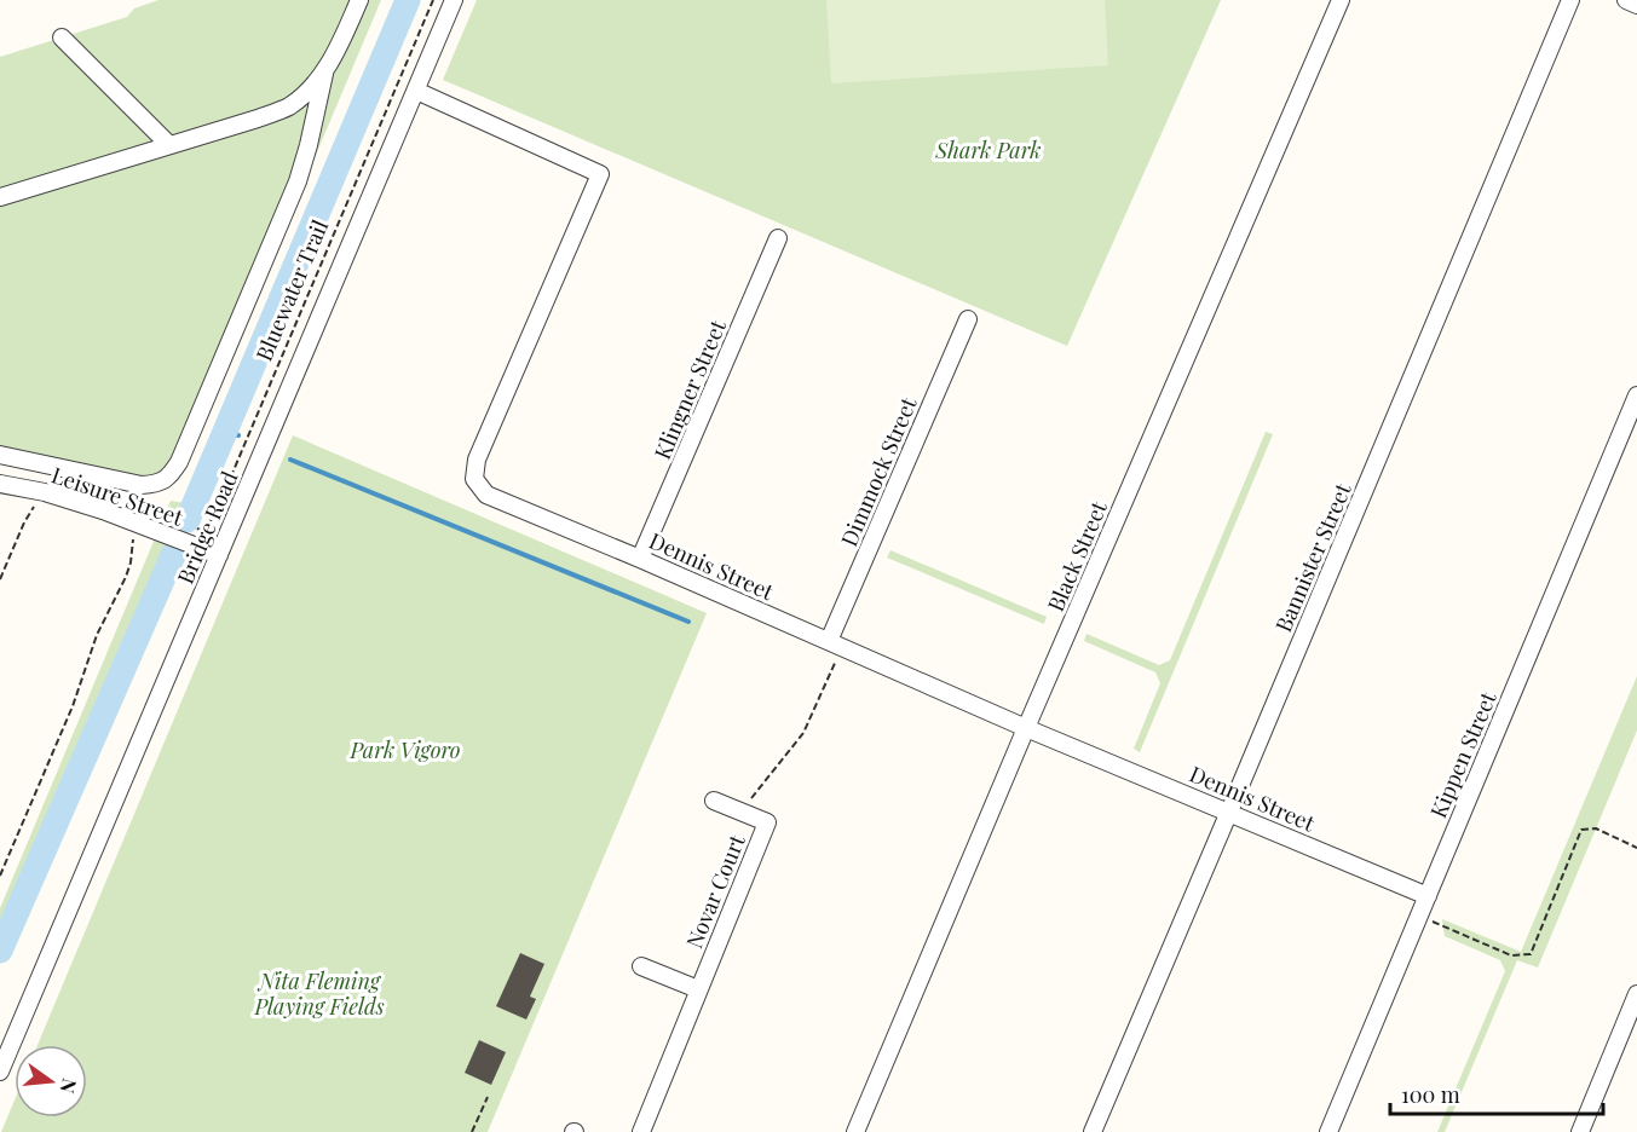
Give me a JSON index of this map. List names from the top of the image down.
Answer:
{
  "streets": {
    "street": [
      "Klingner Street",
      "Dimmock Street",
      "Leisure Street",
      "Bridge Road",
      "Black Street",
      "Bannister Street",
      "Dennis Street",
      "Kippen Street",
      "Novar Court"
    ],
    "path": ["Bluewater Trail"]
  },
  "crossings": [
    ["Klingner Street", "Dennis Street"],
    ["Dimmock Street", "Dennis Street"],
    ["Leisure Street", "Bridge Road"],
    ["Bridge Road", "Dennis Street"],
    ["Black Street", "Dennis Street"],
    ["Bannister Street", "Dennis Street"],
    ["Dennis Street", "Kippen Street"]
  ],
  "parks": ["Shark Park", "Park Vigoro", "Nita Fleming Playing Fields"],
  "scale_bar": "100 m",
  "north": "right"
}
